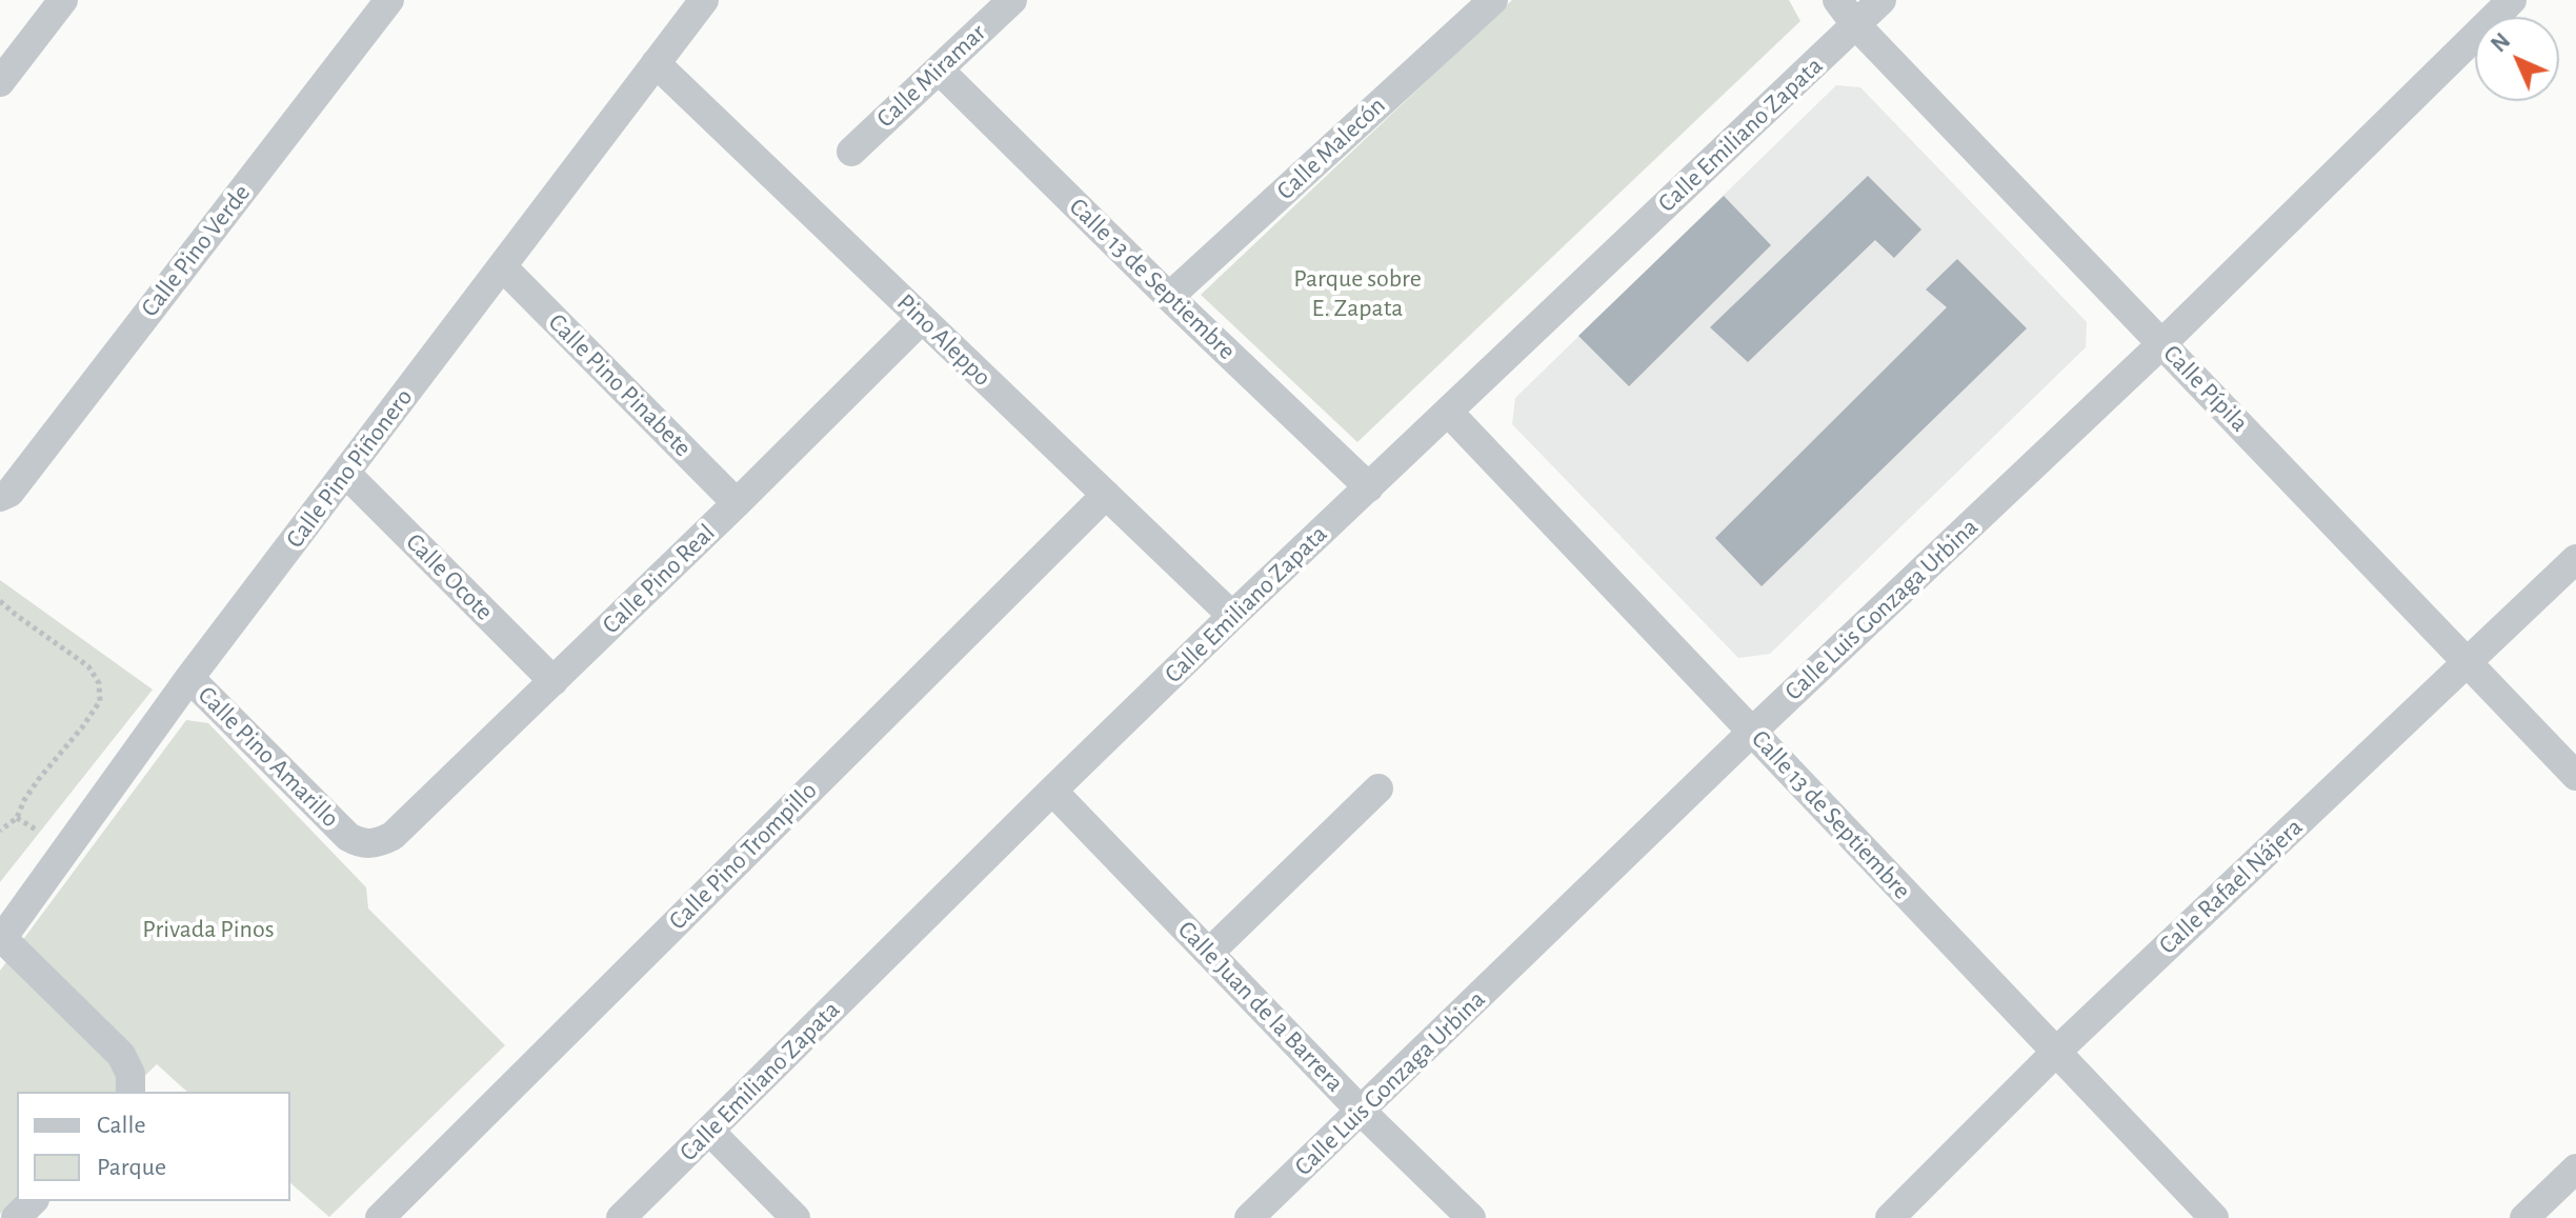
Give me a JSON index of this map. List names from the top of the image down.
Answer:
{
  "streets": {
    "street": [
      "Calle Miramar",
      "Calle Emiliano Zapata",
      "Calle Malecón",
      "Calle Pino Verde",
      "Calle 13 de Septiembre",
      "Pino Aleppo",
      "Calle Pino Pinabete",
      "Calle Pípila",
      "Calle Pino Piñonero",
      "Calle Ocote",
      "Calle Pino Real",
      "Calle Luis Gonzaga Urbina",
      "Calle Pino Amarillo",
      "Calle Pino Trompillo",
      "Calle Rafael Nájera",
      "Calle Juan de la Barrera"
    ]
  },
  "crossings": [
    ["Calle Miramar", "Calle 13 de Septiembre"],
    ["Calle Emiliano Zapata", "Calle 13 de Septiembre"],
    ["Calle Emiliano Zapata", "Pino Aleppo"],
    ["Calle Emiliano Zapata", "Calle Pípila"],
    ["Calle Emiliano Zapata", "Calle Juan de la Barrera"],
    ["Calle Malecón", "Calle 13 de Septiembre"],
    ["Calle 13 de Septiembre", "Calle Luis Gonzaga Urbina"],
    ["Calle 13 de Septiembre", "Calle Rafael Nájera"],
    ["Pino Aleppo", "Calle Pino Piñonero"],
    ["Pino Aleppo", "Calle Pino Real"],
    ["Pino Aleppo", "Calle Pino Trompillo"],
    ["Calle Pino Pinabete", "Calle Pino Piñonero"],
    ["Calle Pino Pinabete", "Calle Pino Real"],
    ["Calle Pípila", "Calle Luis Gonzaga Urbina"],
    ["Calle Pípila", "Calle Rafael Nájera"],
    ["Calle Pino Piñonero", "Calle Ocote"],
    ["Calle Pino Piñonero", "Calle Pino Amarillo"],
    ["Calle Ocote", "Calle Pino Real"],
    ["Calle Pino Real", "Calle Pino Amarillo"],
    ["Calle Luis Gonzaga Urbina", "Calle Juan de la Barrera"]
  ],
  "parks": ["Parque sobre E. Zapata", "Privada Pinos"],
  "legend": ["Calle", "Parque"],
  "north": "top left"
}
